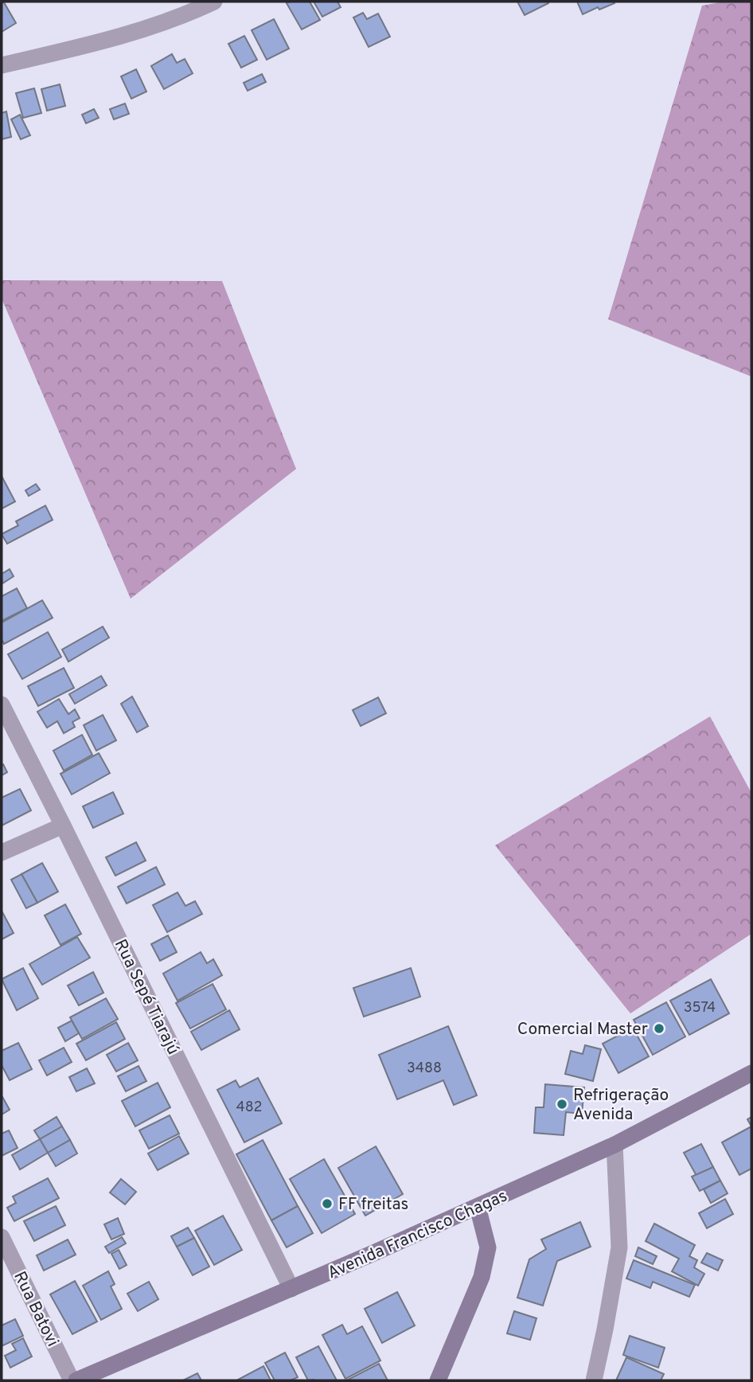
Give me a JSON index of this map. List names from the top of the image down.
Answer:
{
  "streets": {
    "street": ["Rua Sepé Tiarajú", "Avenida Francisco Chagas", "Rua Batovi"]
  },
  "crossings": [
    ["Rua Sepé Tiarajú", "Avenida Francisco Chagas"]
  ],
  "places": ["Comercial Master", "Refrigeração Avenida", "FF freitas"],
  "house_numbers": ["3574", "3488", "482"]
}
